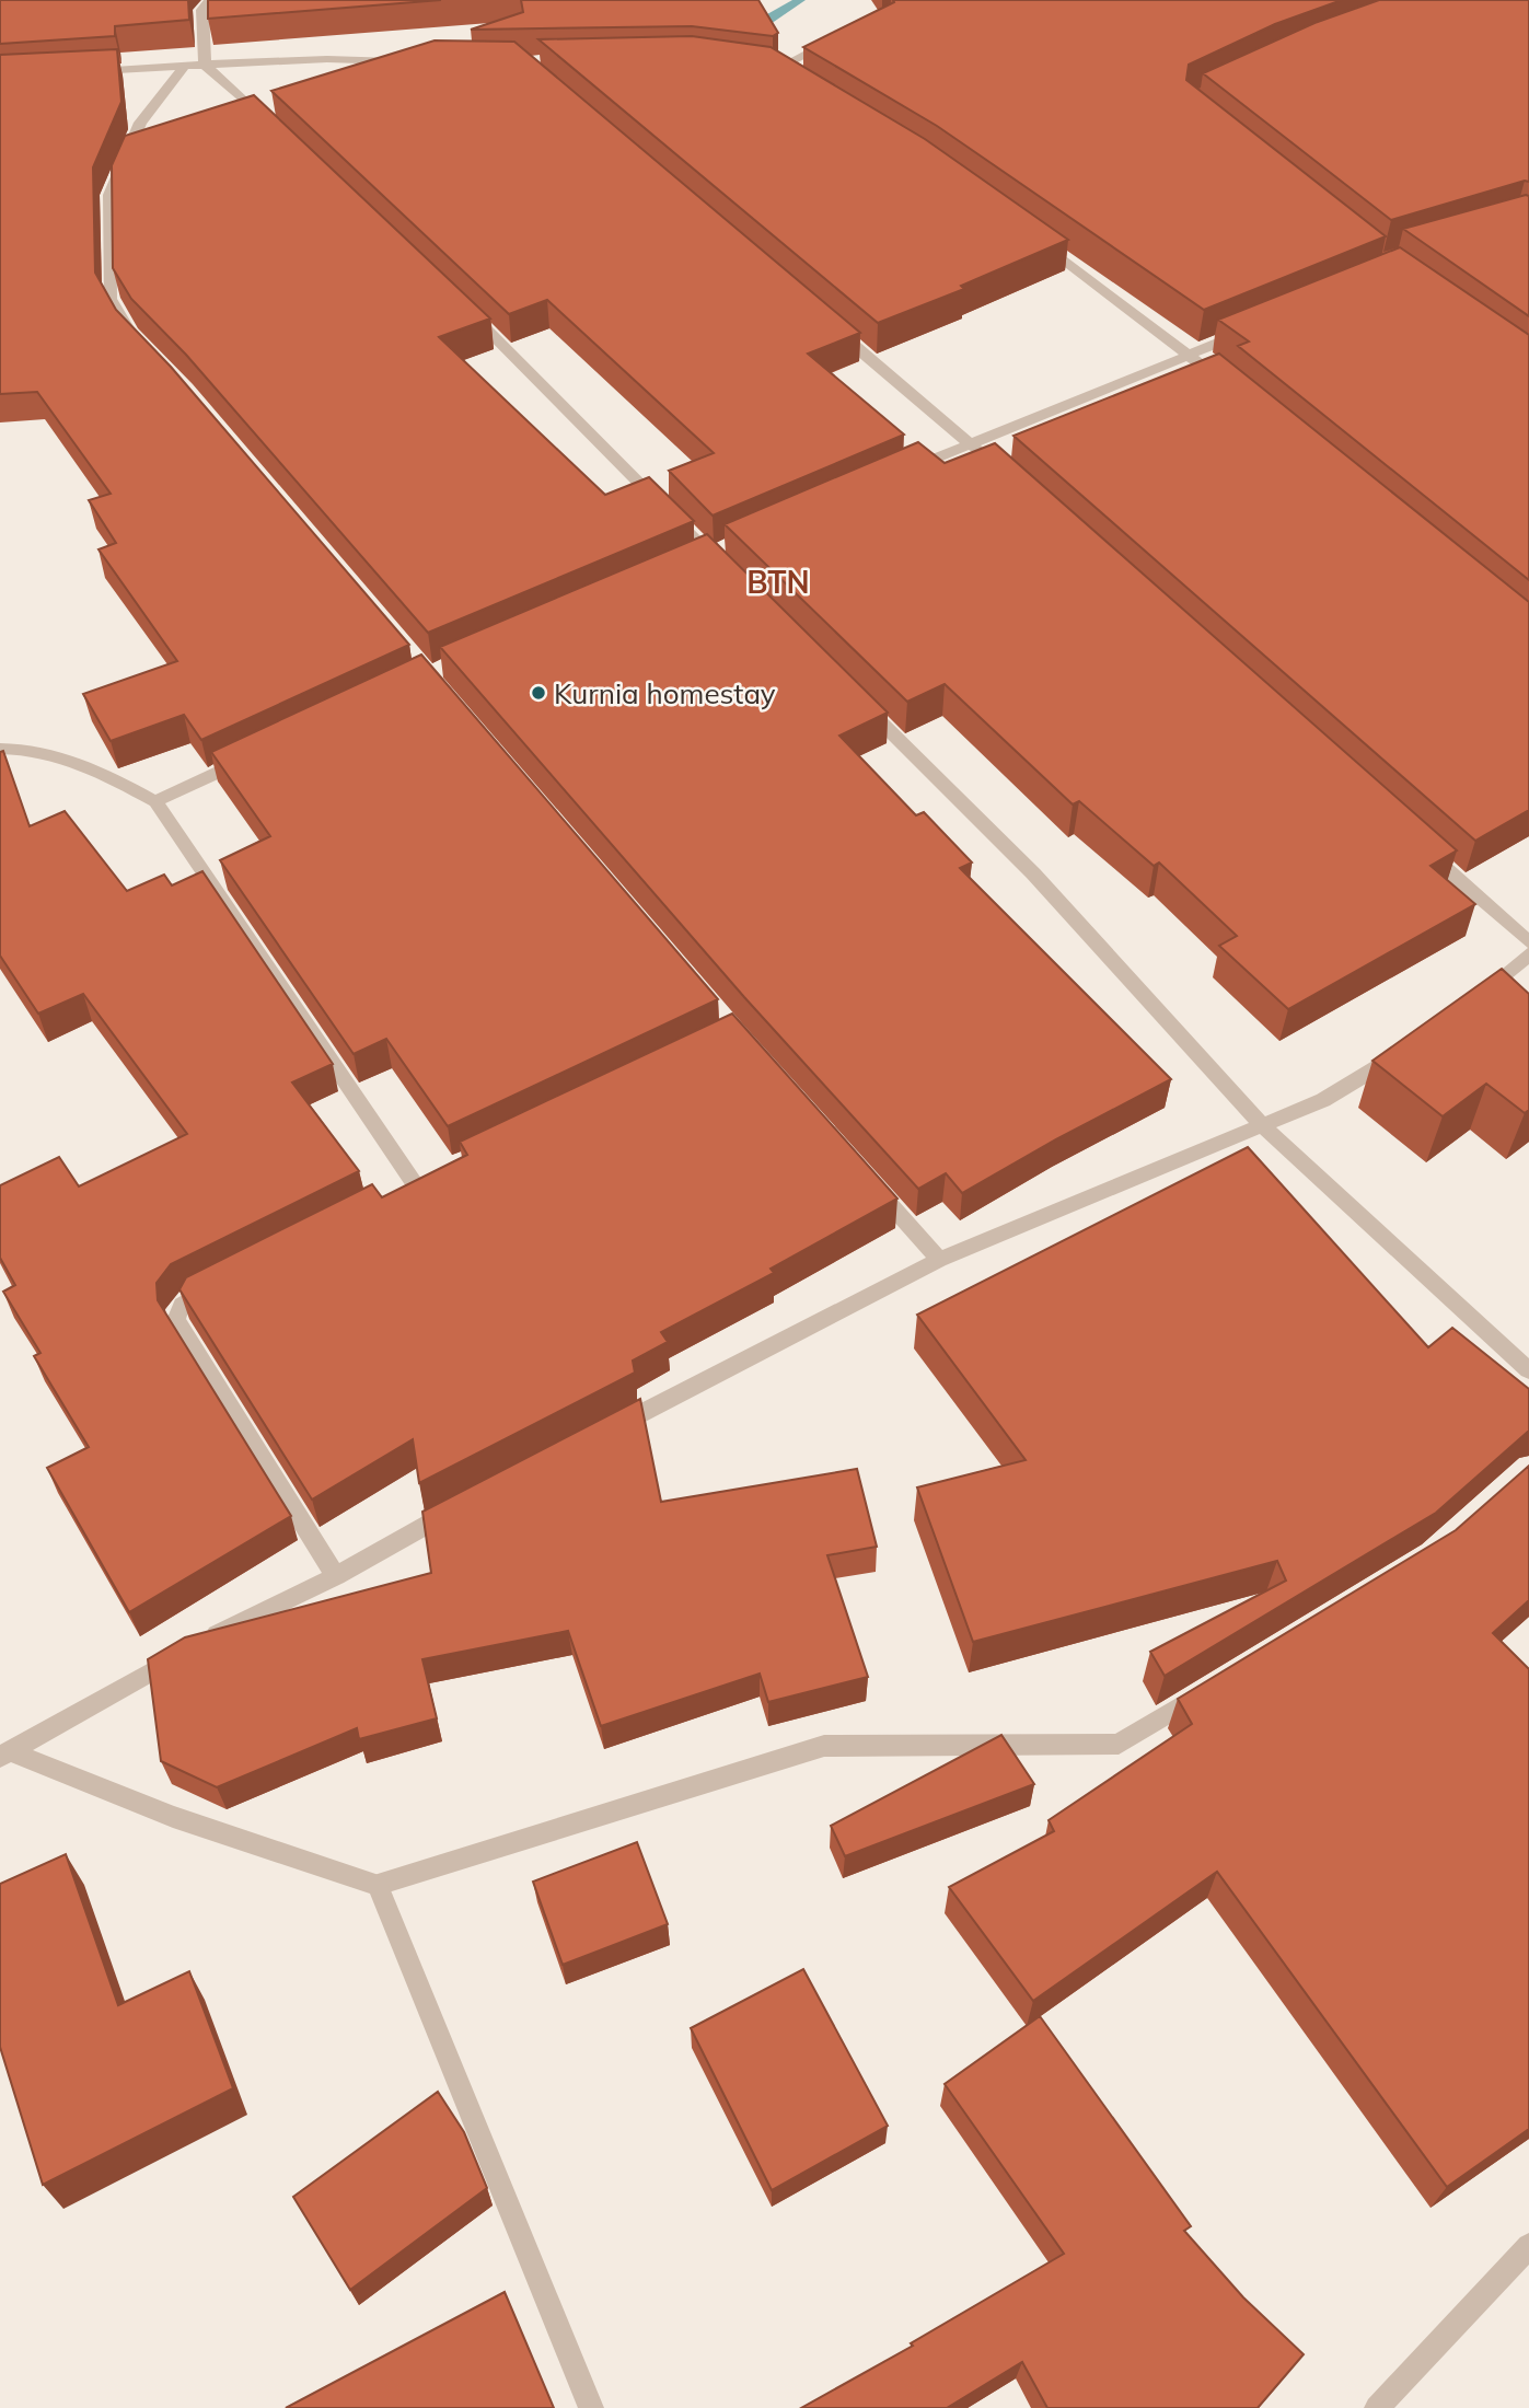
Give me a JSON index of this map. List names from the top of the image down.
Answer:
{
  "districts": ["BTN"],
  "places": ["Kurnia homestay"]
}
